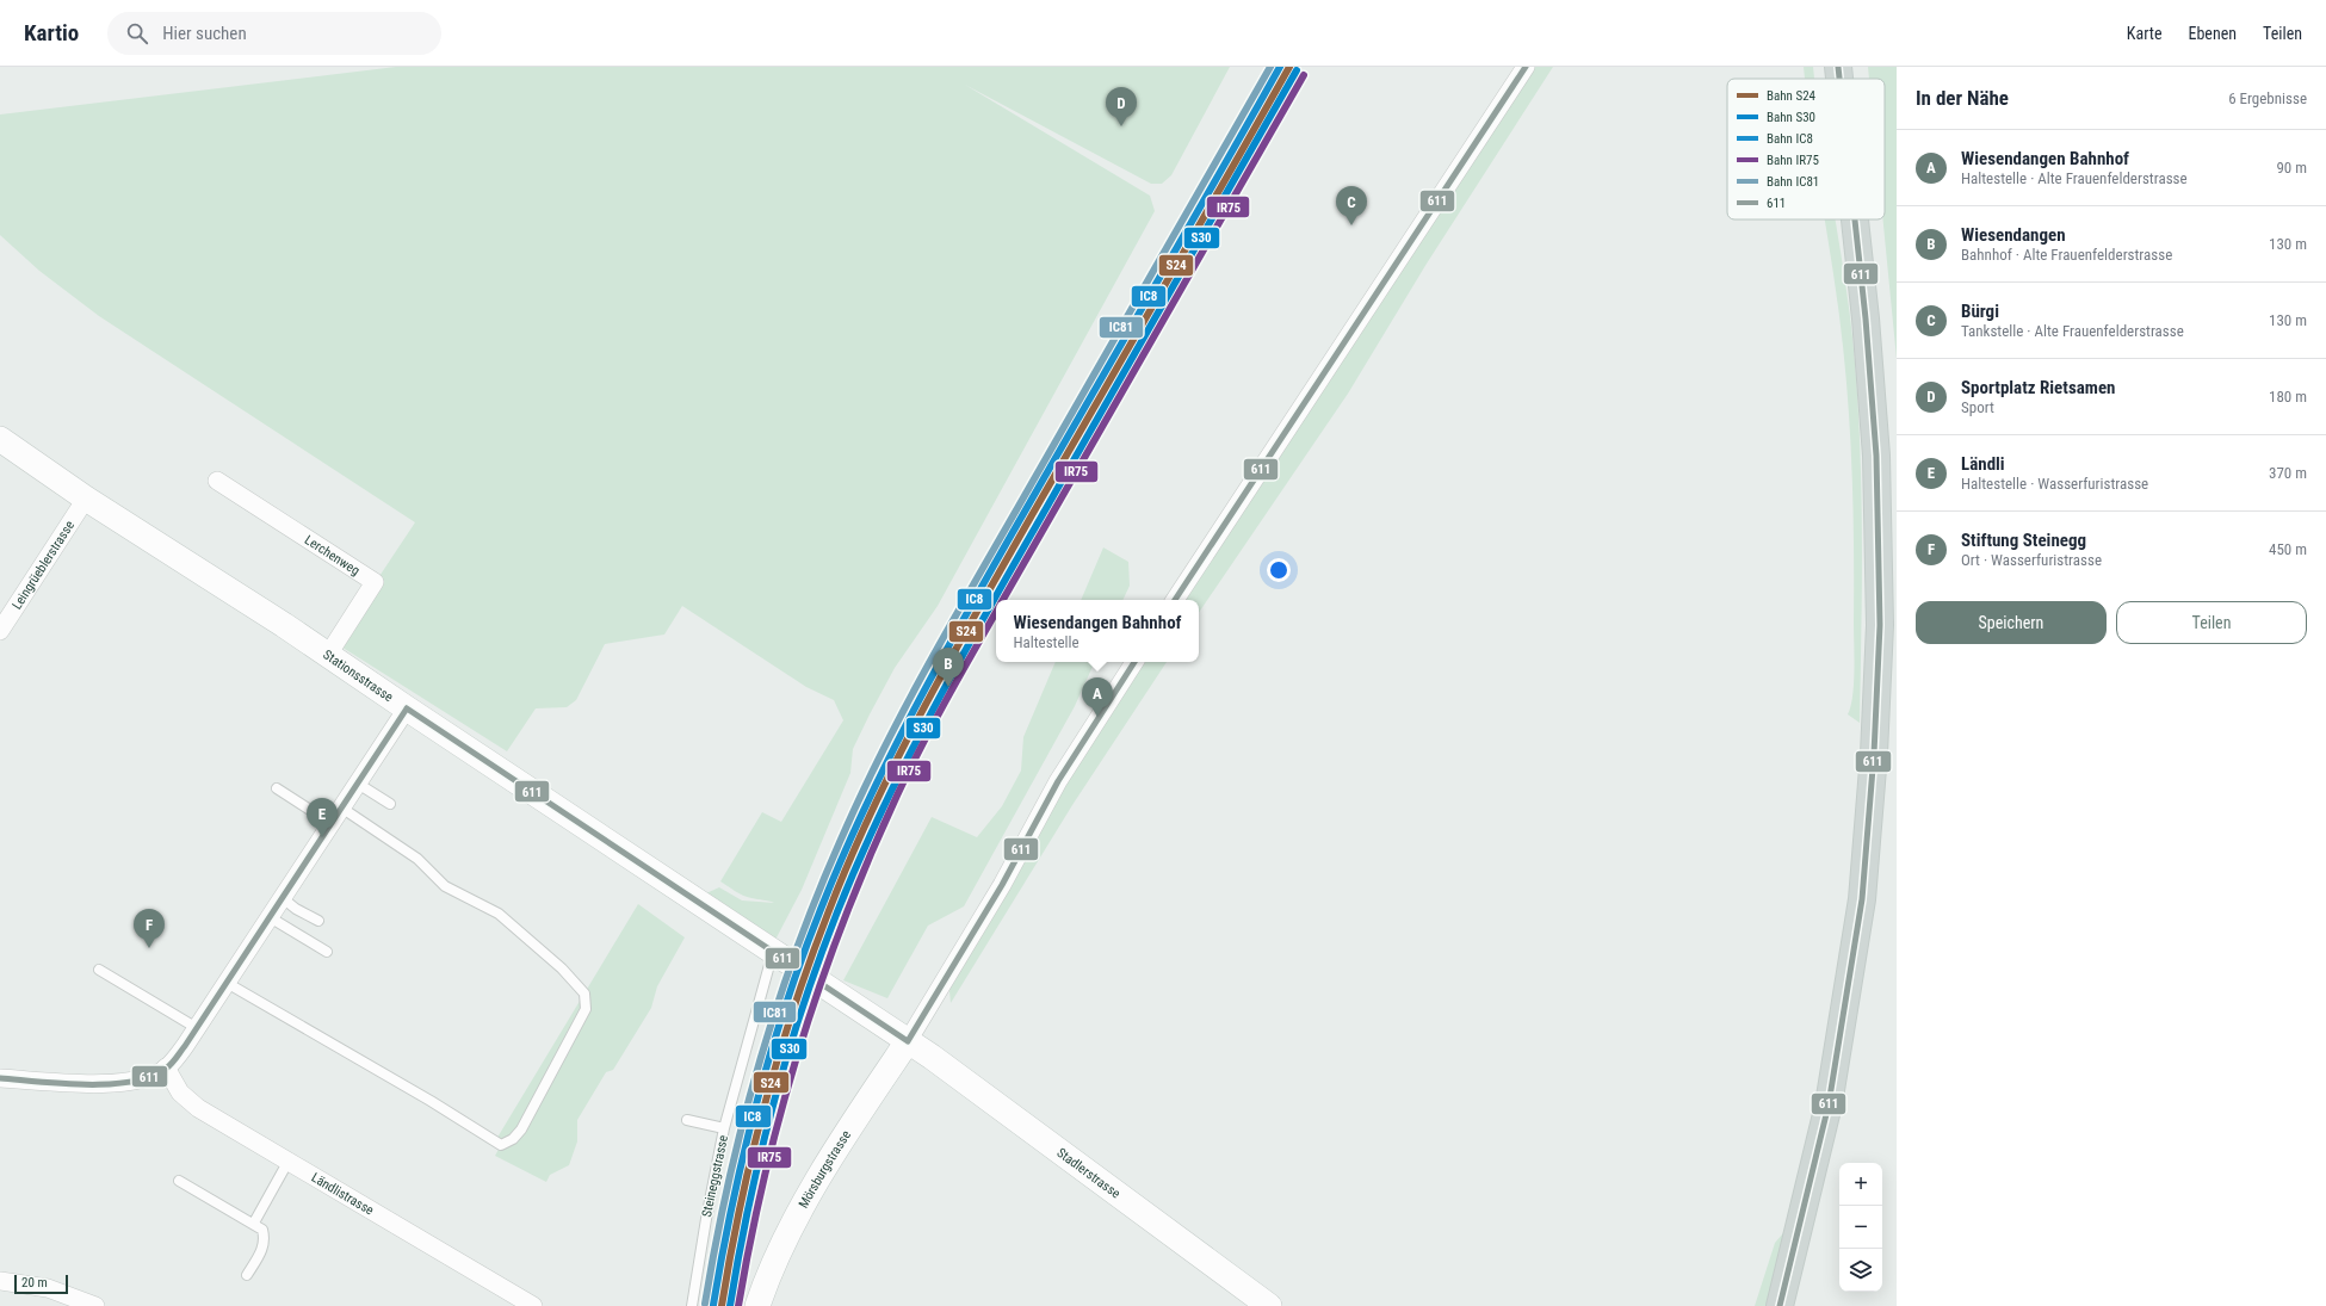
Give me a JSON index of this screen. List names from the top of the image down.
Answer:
{
  "streets": {
    "main road": ["Stationsstrasse", "Mörsburgstrasse", "Stadlerstrasse"],
    "street": ["Lerchenweg", "Leingrüeblerstrasse", "Ländlistrasse"],
    "lane": ["Steineggstrasse"]
  },
  "crossings": [
    ["Lerchenweg", "Stationsstrasse"],
    ["Leingrüeblerstrasse", "Stationsstrasse"],
    ["Stationsstrasse", "Mörsburgstrasse"],
    ["Stationsstrasse", "Stadlerstrasse"],
    ["Mörsburgstrasse", "Stadlerstrasse"]
  ],
  "lines": [
    "rail line S24",
    "rail line IC8",
    "rail line IC81",
    "transit line 611",
    "rail line S30",
    "rail line IR75"
  ],
  "legend": [
    "Bahn S24",
    "Bahn S30",
    "Bahn IC8",
    "Bahn IR75",
    "Bahn IC81",
    "611"
  ],
  "scale_bar": "20 m",
  "page": {
    "header": "Kartio",
    "search": "Hier suchen",
    "nav": ["Karte", "Ebenen", "Teilen"],
    "heading": ["In der Nähe", "6 Ergebnisse"],
    "pins": [
      "D",
      "C",
      "B",
      "A",
      "E",
      "F"
    ],
    "list": [
      {
        "mark": "A",
        "name": "Wiesendangen Bahnhof",
        "note": "Haltestelle · Alte Frauenfelderstrasse",
        "value": "90 m"
      },
      {
        "mark": "B",
        "name": "Wiesendangen",
        "note": "Bahnhof · Alte Frauenfelderstrasse",
        "value": "130 m"
      },
      {
        "mark": "C",
        "name": "Bürgi",
        "note": "Tankstelle · Alte Frauenfelderstrasse",
        "value": "130 m"
      },
      {
        "mark": "D",
        "name": "Sportplatz Rietsamen",
        "note": "Sport",
        "value": "180 m"
      },
      {
        "mark": "E",
        "name": "Ländli",
        "note": "Haltestelle · Wasserfuristrasse",
        "value": "370 m"
      },
      {
        "mark": "F",
        "name": "Stiftung Steinegg",
        "note": "Ort · Wasserfuristrasse",
        "value": "450 m"
      }
    ],
    "buttons": ["Speichern", "Teilen"],
    "popup": ["Wiesendangen Bahnhof", "Haltestelle"],
    "map_buttons": ["+", "−"],
    "scale": "20 m"
  }
}
